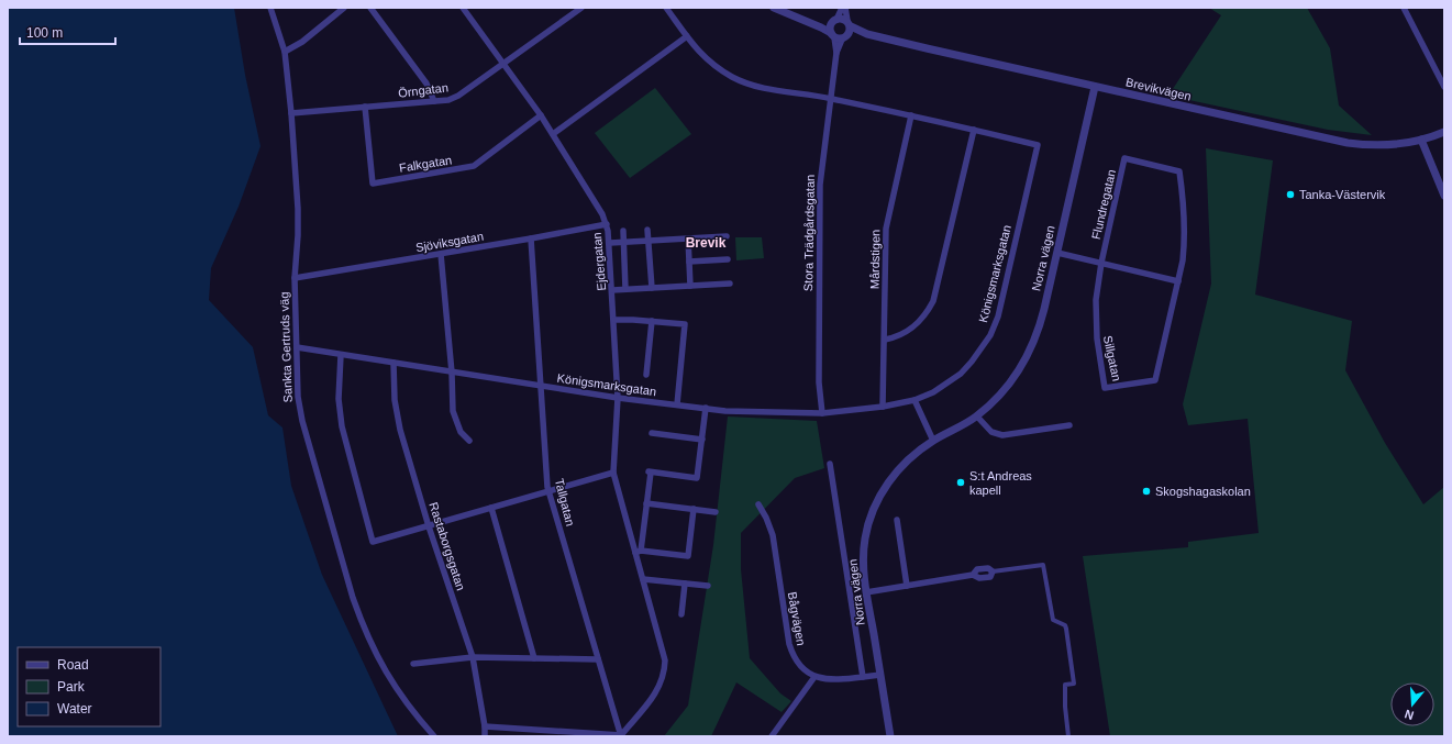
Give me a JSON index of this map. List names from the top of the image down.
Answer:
{
  "streets": {
    "street": [
      "Brevikvägen",
      "Örngatan",
      "Falkgatan",
      "Flundregatan",
      "Stora Trädgårdsgatan",
      "Sjöviksgatan",
      "Norra vägen",
      "Mårdstigen",
      "Ejdergatan",
      "Königsmarksgatan",
      "Sankta Gertruds väg",
      "Sillgatan",
      "Tallgatan",
      "Rastaborgsgatan",
      "Bågvägen"
    ]
  },
  "crossings": [
    ["Brevikvägen", "Stora Trädgårdsgatan"],
    ["Brevikvägen", "Norra vägen"],
    ["Örngatan", "Falkgatan"],
    ["Örngatan", "Ejdergatan"],
    ["Örngatan", "Sankta Gertruds väg"],
    ["Falkgatan", "Ejdergatan"],
    ["Flundregatan", "Sillgatan"],
    ["Stora Trädgårdsgatan", "Königsmarksgatan"],
    ["Sjöviksgatan", "Ejdergatan"],
    ["Sjöviksgatan", "Sankta Gertruds väg"],
    ["Sjöviksgatan", "Tallgatan"],
    ["Mårdstigen", "Königsmarksgatan"],
    ["Ejdergatan", "Königsmarksgatan"],
    ["Ejdergatan", "Tallgatan"],
    ["Königsmarksgatan", "Sankta Gertruds väg"],
    ["Königsmarksgatan", "Tallgatan"],
    ["Königsmarksgatan", "Rastaborgsgatan"]
  ],
  "districts": ["Brevik"],
  "places": ["Tanka-Västervik", "S:t Andreas kapell", "Skogshagaskolan"],
  "legend": ["Road", "Park", "Water"],
  "scale_bar": "100 m",
  "north": "bottom"
}
